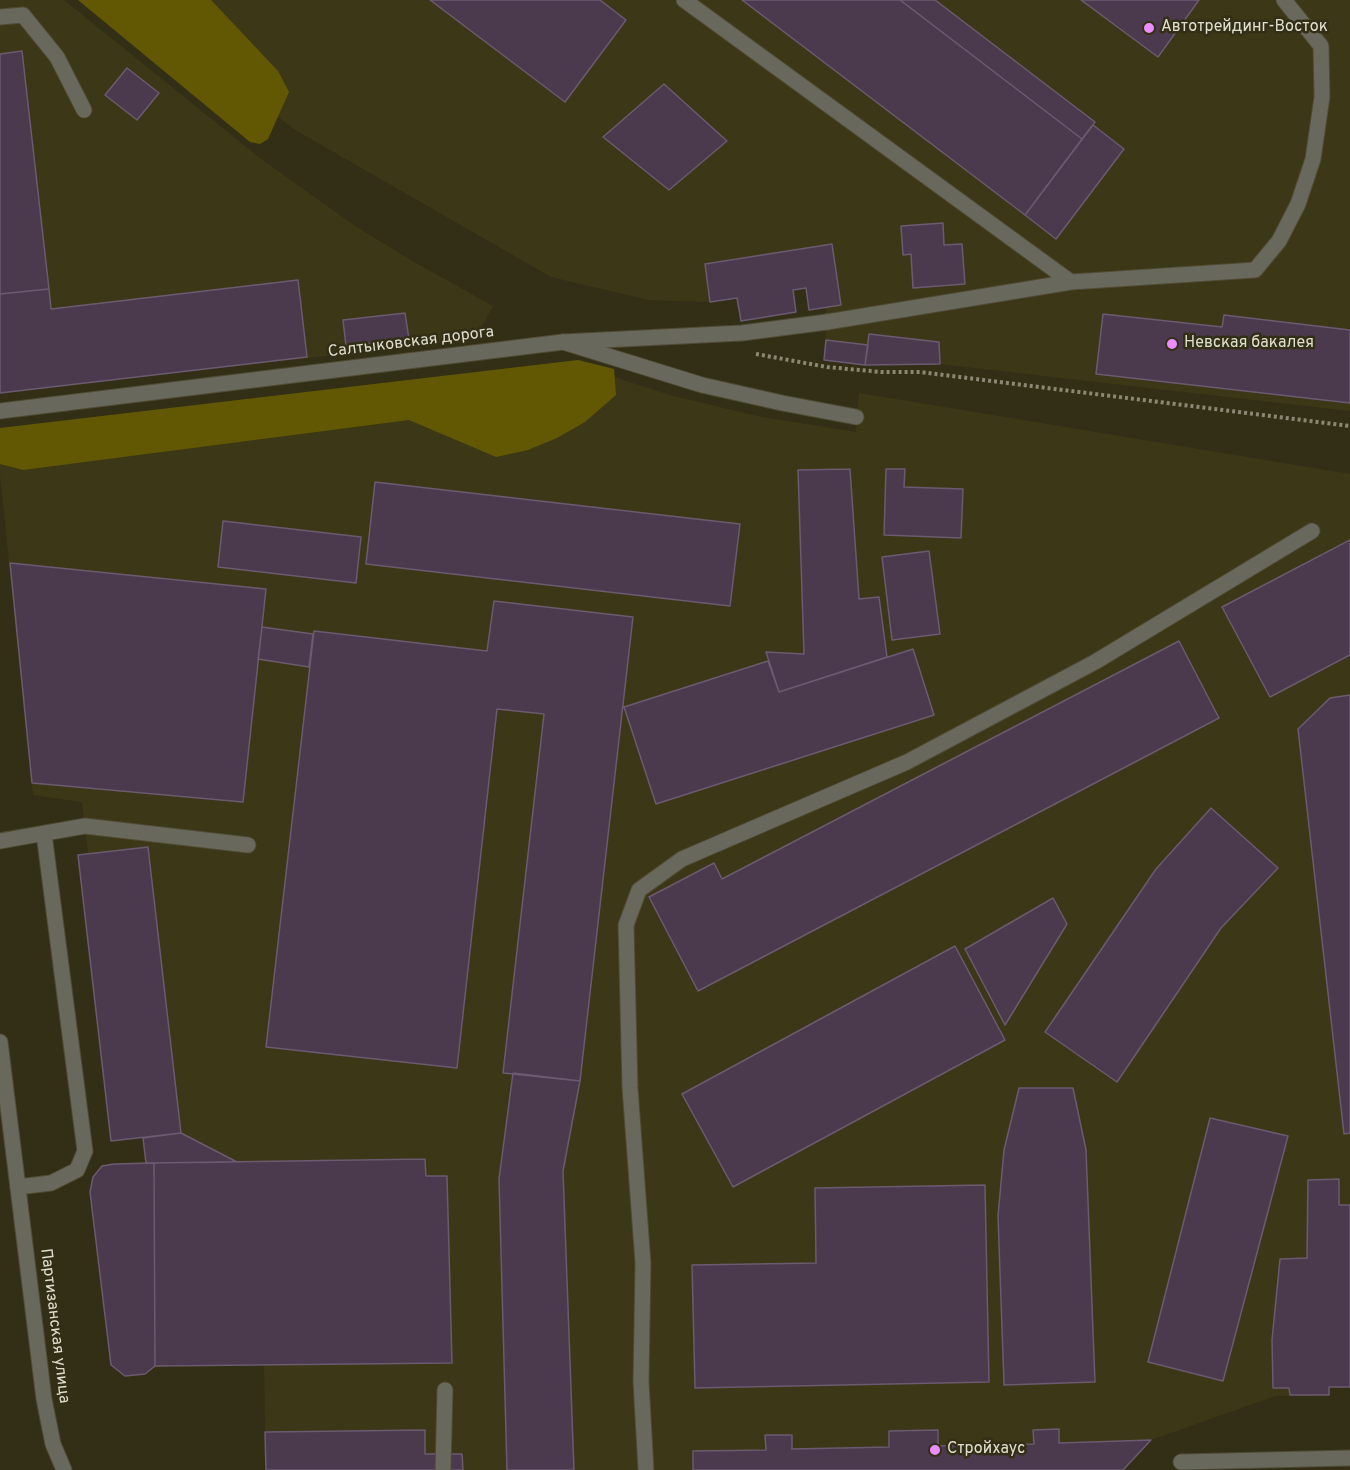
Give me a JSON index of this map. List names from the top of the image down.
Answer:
{
  "streets": {
    "street": ["Салтыковская дорога", "Партизанская улица"]
  },
  "places": ["Автотрейдинг-Восток", "Невская бакалея", "Стройхаус"]
}
